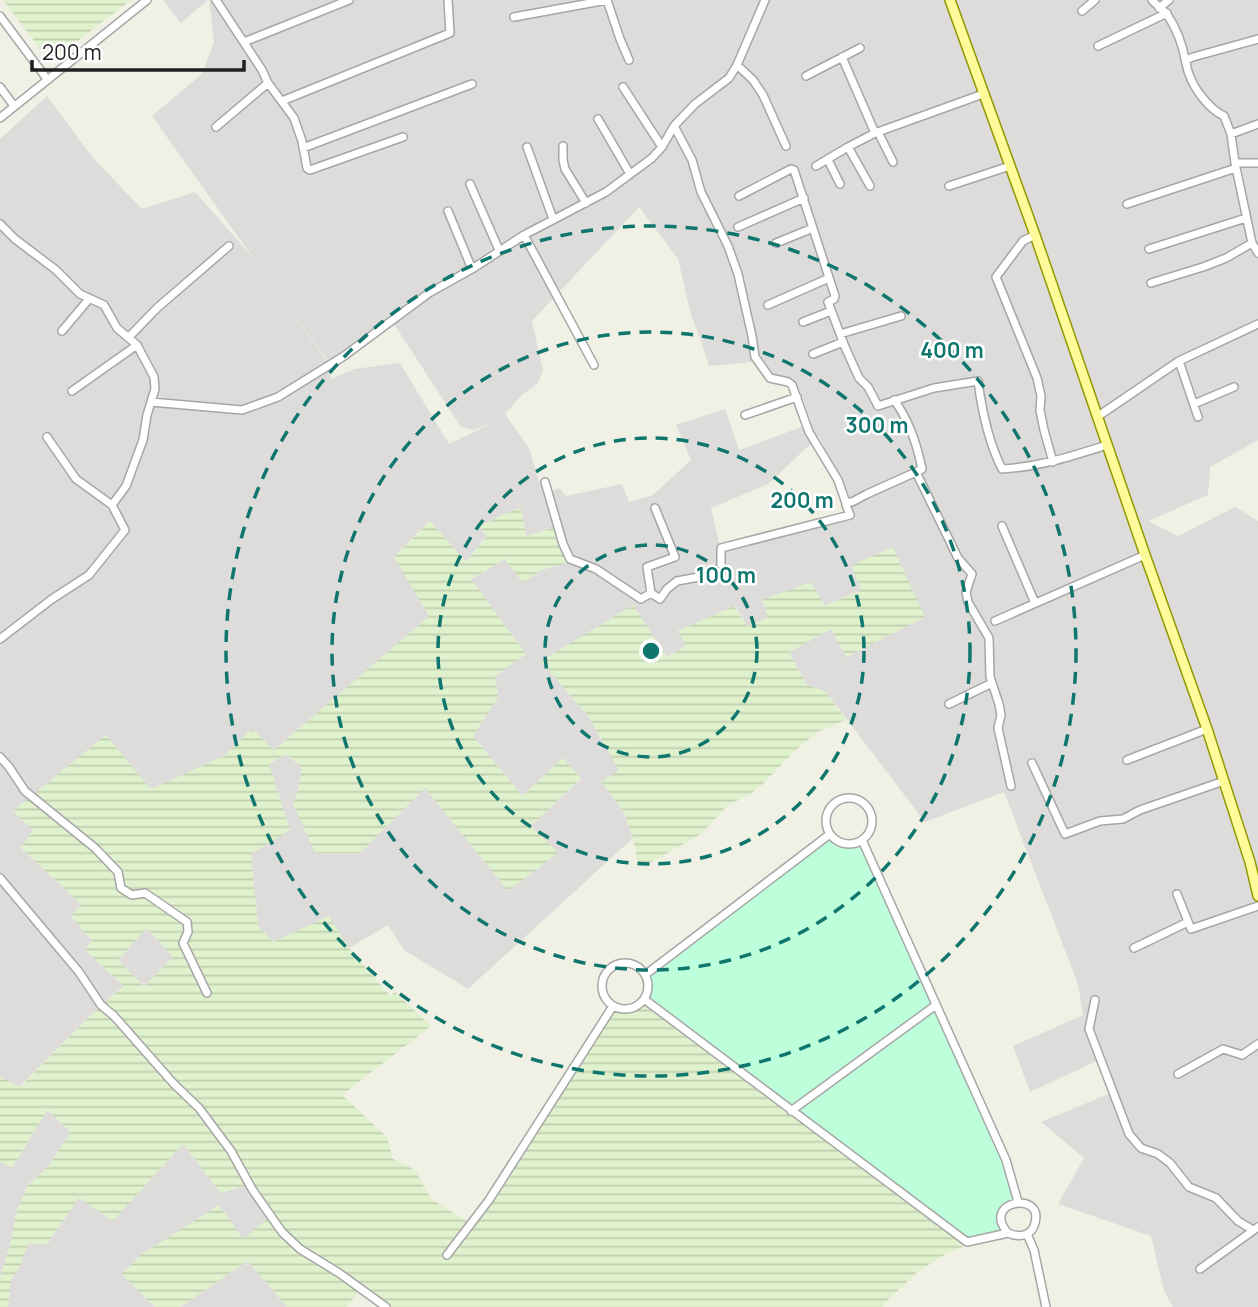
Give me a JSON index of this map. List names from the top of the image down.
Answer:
{
  "scale_bar": "200 m",
  "rings": [
    "400 m",
    "300 m",
    "200 m",
    "100 m"
  ]
}
